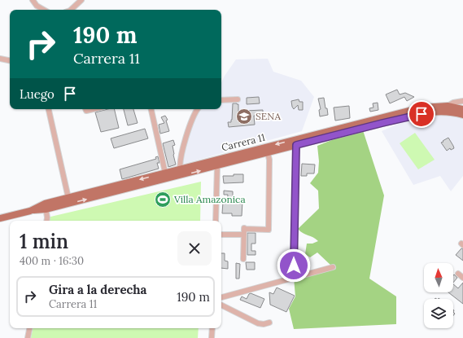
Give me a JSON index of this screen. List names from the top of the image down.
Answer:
{
  "streets": {
    "main road": ["Carrera 11"]
  },
  "places": {
    "school or university": ["SENA"],
    "sports": ["Villa Amazonica"]
  },
  "north": "top",
  "page": {
    "turn": ["190 m", "Carrera 11"],
    "then": "Luego",
    "heading": ["1 min", "400 m · 16:30"],
    "list": [
      {
        "name": "Gira a la derecha",
        "note": "Carrera 11",
        "value": "190 m"
      }
    ]
  }
}
